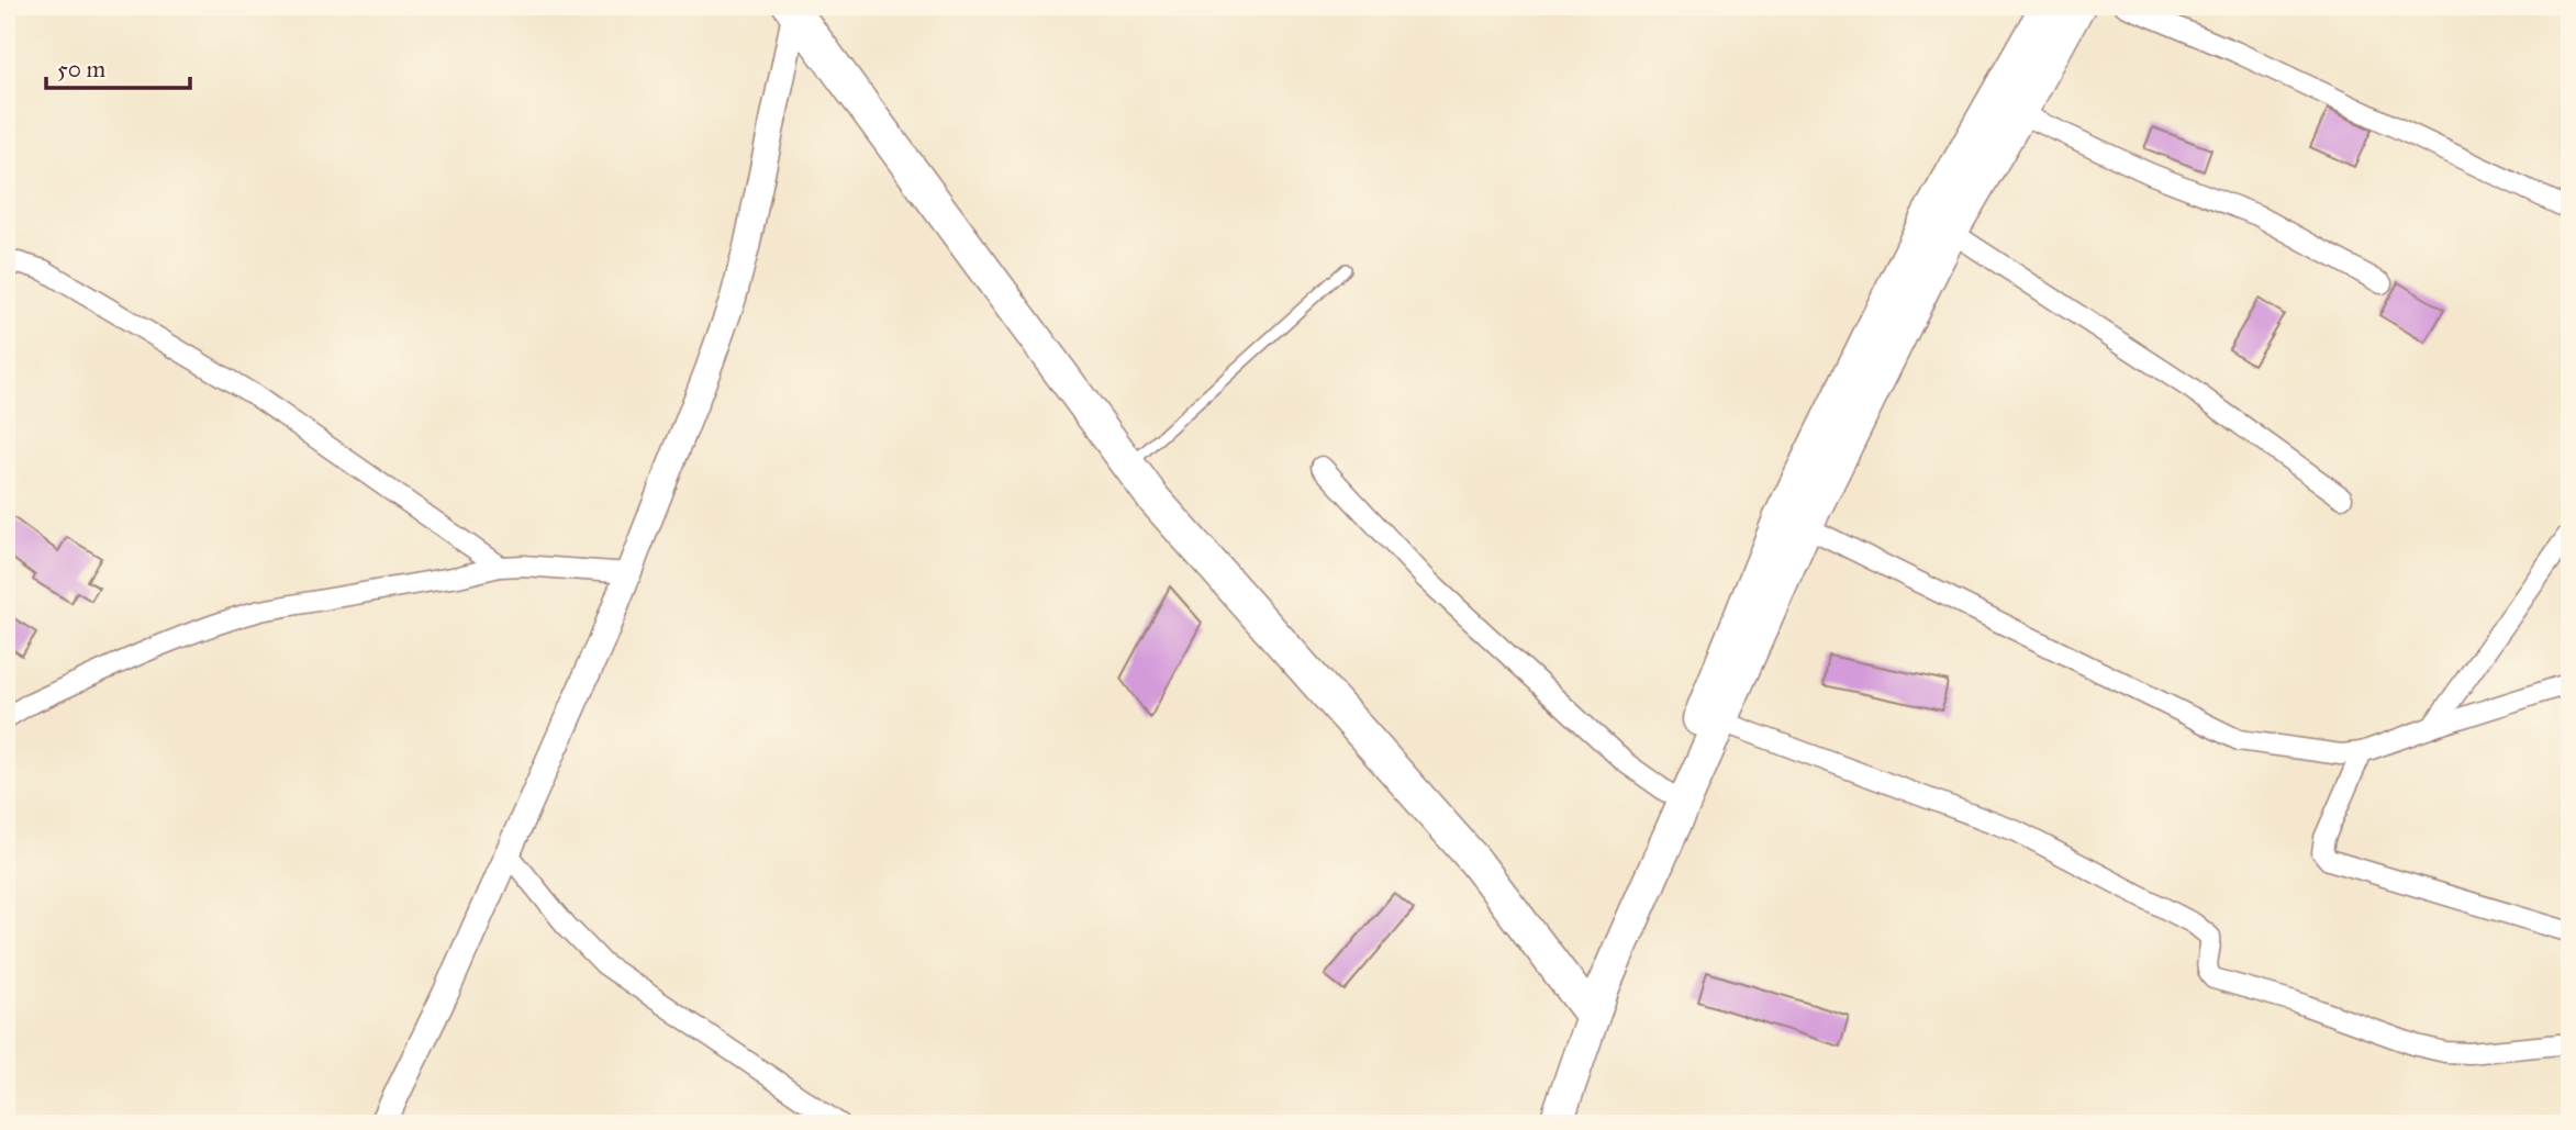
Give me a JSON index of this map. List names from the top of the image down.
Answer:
{
  "scale_bar": "50 m"
}
